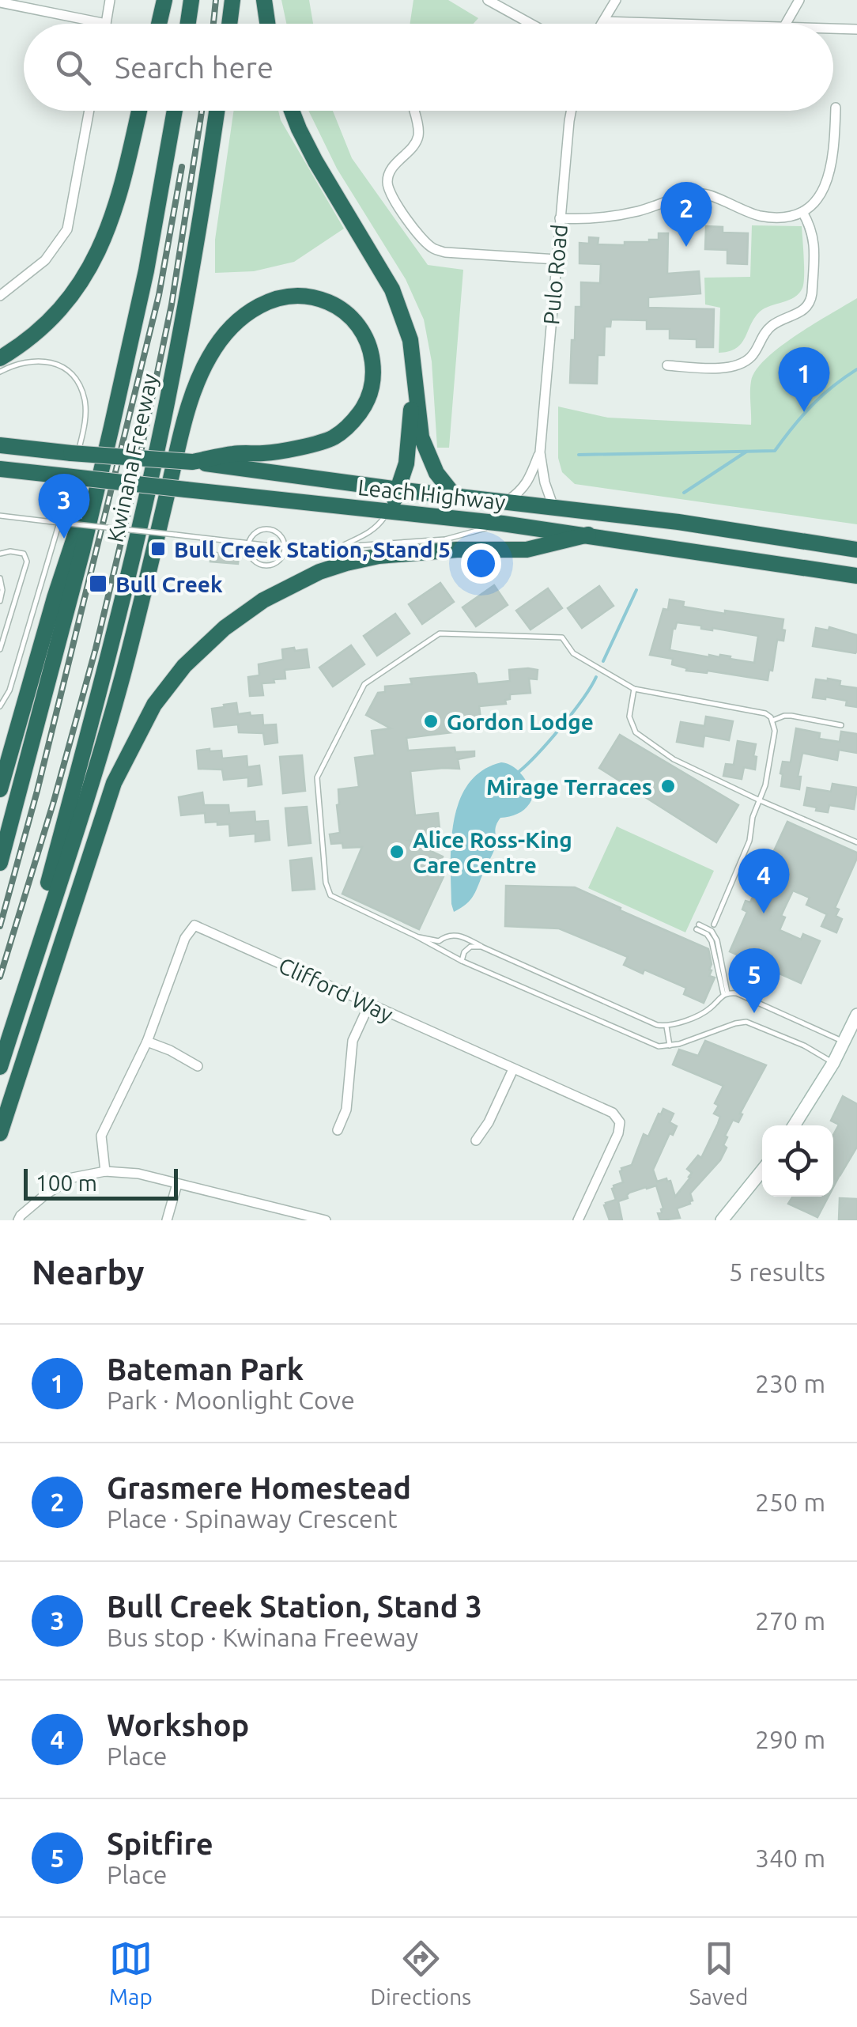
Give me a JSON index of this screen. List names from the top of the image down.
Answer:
{
  "streets": {
    "highway": ["Kwinana Freeway", "Leach Highway"],
    "street": ["Pulo Road", "Clifford Way"]
  },
  "crossings": [
    ["Pulo Road", "Leach Highway"]
  ],
  "places": {
    "transit": ["Bull Creek Station, Stand 5", "Bull Creek"],
    "other": ["Gordon Lodge", "Mirage Terraces", "Alice Ross-King Care Centre"]
  },
  "scale_bar": "100 m",
  "page": {
    "search": "Search here",
    "pins": [
      "2",
      "1",
      "3",
      "4",
      "5"
    ],
    "scale": "100 m",
    "heading": ["Nearby", "5 results"],
    "list": [
      {
        "mark": "1",
        "name": "Bateman Park",
        "note": "Park · Moonlight Cove",
        "value": "230 m"
      },
      {
        "mark": "2",
        "name": "Grasmere Homestead",
        "note": "Place · Spinaway Crescent",
        "value": "250 m"
      },
      {
        "mark": "3",
        "name": "Bull Creek Station, Stand 3",
        "note": "Bus stop · Kwinana Freeway",
        "value": "270 m"
      },
      {
        "mark": "4",
        "name": "Workshop",
        "note": "Place",
        "value": "290 m"
      },
      {
        "mark": "5",
        "name": "Spitfire",
        "note": "Place",
        "value": "340 m"
      }
    ],
    "nav": ["Map", "Directions", "Saved"]
  }
}
